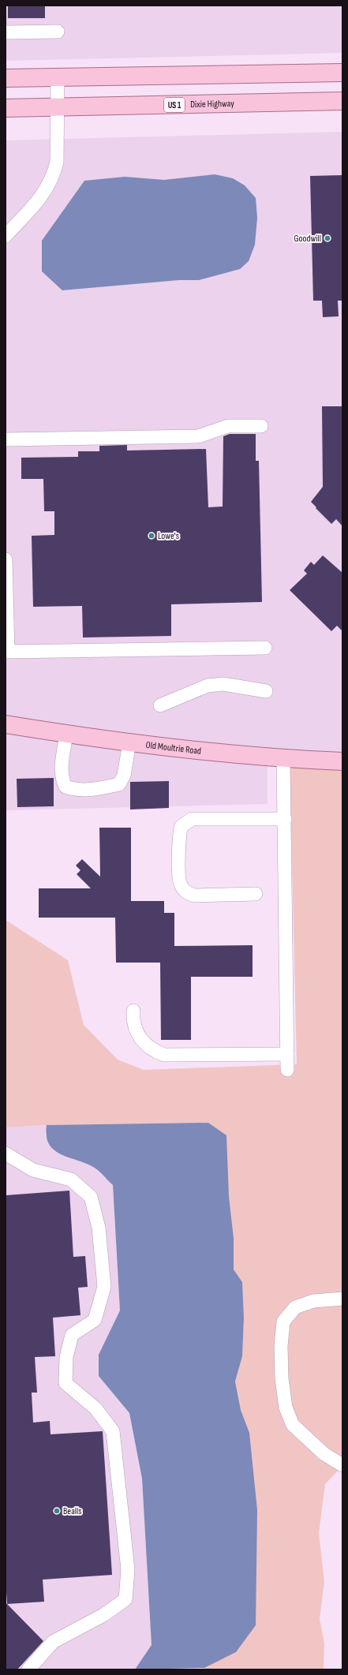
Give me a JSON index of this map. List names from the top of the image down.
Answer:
{
  "streets": {
    "main road": ["Dixie Highway", "US 1", "Old Moultrie Road"]
  },
  "places": ["Goodwill", "Lowe's", "Bealls"]
}
